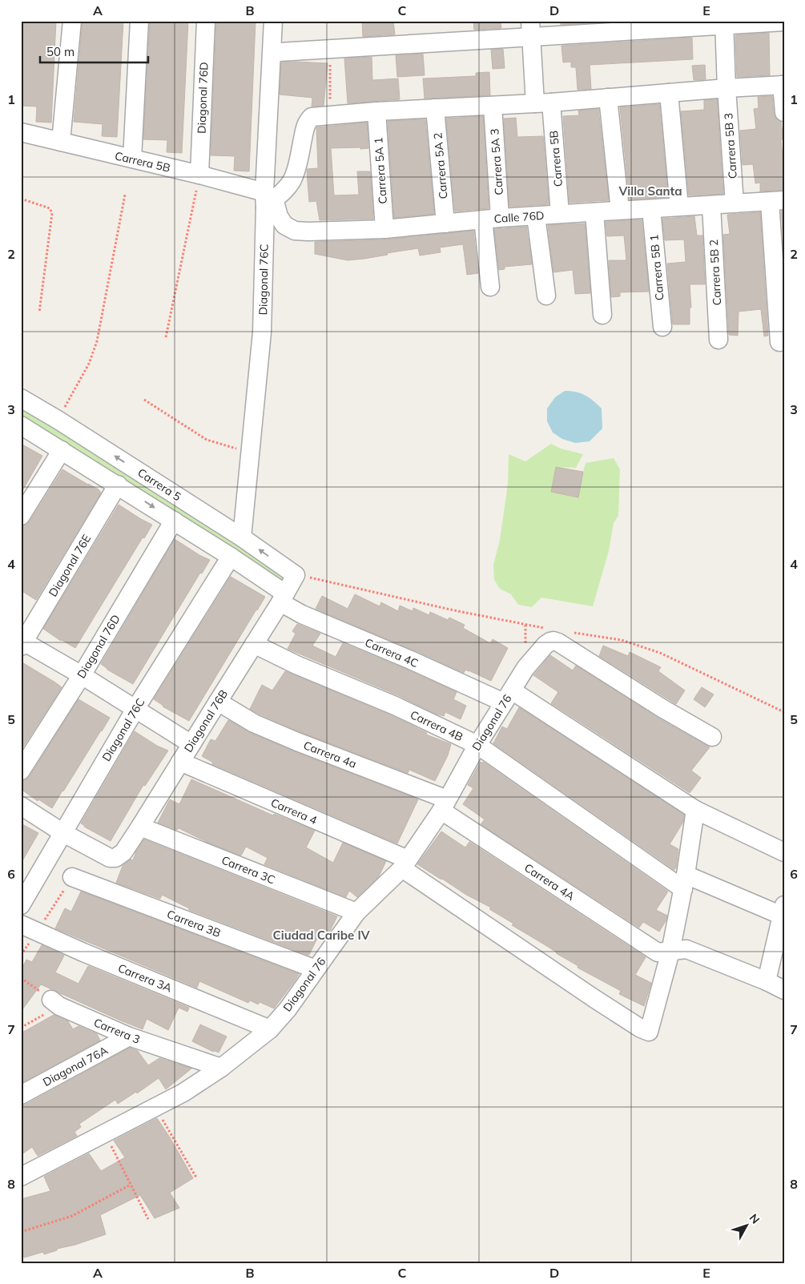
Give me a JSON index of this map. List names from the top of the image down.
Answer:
{
  "streets": {
    "street": [
      "Diagonal 76D",
      "Carrera 5B 3",
      "Carrera 5B",
      "Carrera 5A 3",
      "Carrera 5A 2",
      "Carrera 5A 1",
      "Calle 76D",
      "Carrera 5B 1",
      "Carrera 5B 2",
      "Diagonal 76C",
      "Carrera 5",
      "Diagonal 76E",
      "Carrera 4C",
      "Diagonal 76B",
      "Diagonal 76",
      "Carrera 4B",
      "Carrera 4a",
      "Carrera 4",
      "Carrera 3C",
      "Carrera 4A",
      "Carrera 3B",
      "Carrera 3A",
      "Carrera 3",
      "Diagonal 76A"
    ]
  },
  "crossings": [
    ["Diagonal 76D", "Carrera 5B"],
    ["Diagonal 76D", "Carrera 5"],
    ["Carrera 5B 3", "Calle 76D"],
    ["Carrera 5B", "Calle 76D"],
    ["Carrera 5B", "Diagonal 76C"],
    ["Carrera 5A 3", "Calle 76D"],
    ["Carrera 5A 2", "Calle 76D"],
    ["Carrera 5A 1", "Calle 76D"],
    ["Calle 76D", "Carrera 5B 1"],
    ["Calle 76D", "Carrera 5B 2"],
    ["Calle 76D", "Diagonal 76C"],
    ["Diagonal 76C", "Carrera 5"],
    ["Diagonal 76C", "Diagonal 76B"],
    ["Carrera 5", "Diagonal 76E"],
    ["Carrera 5", "Carrera 4C"],
    ["Carrera 5", "Diagonal 76B"],
    ["Carrera 4C", "Diagonal 76B"],
    ["Carrera 4C", "Diagonal 76"],
    ["Diagonal 76B", "Carrera 4B"],
    ["Diagonal 76B", "Carrera 4a"],
    ["Diagonal 76B", "Carrera 4"],
    ["Diagonal 76B", "Carrera 3C"],
    ["Diagonal 76", "Carrera 4B"],
    ["Diagonal 76", "Carrera 4a"],
    ["Diagonal 76", "Carrera 4"],
    ["Diagonal 76", "Carrera 3C"],
    ["Diagonal 76", "Carrera 4A"],
    ["Diagonal 76", "Carrera 3B"],
    ["Diagonal 76", "Carrera 3A"],
    ["Diagonal 76", "Carrera 3"],
    ["Carrera 4a", "Carrera 4A"],
    ["Carrera 4", "Carrera 4A"],
    ["Carrera 3", "Diagonal 76A"]
  ],
  "districts": ["Villa Santa", "Ciudad Caribe IV"],
  "scale_bar": "50 m",
  "north": "top right",
  "grid": {
    "columns": [
      "A",
      "B",
      "C",
      "D",
      "E"
    ],
    "rows": [
      "1",
      "2",
      "3",
      "4",
      "5",
      "6",
      "7",
      "8"
    ]
  }
}
